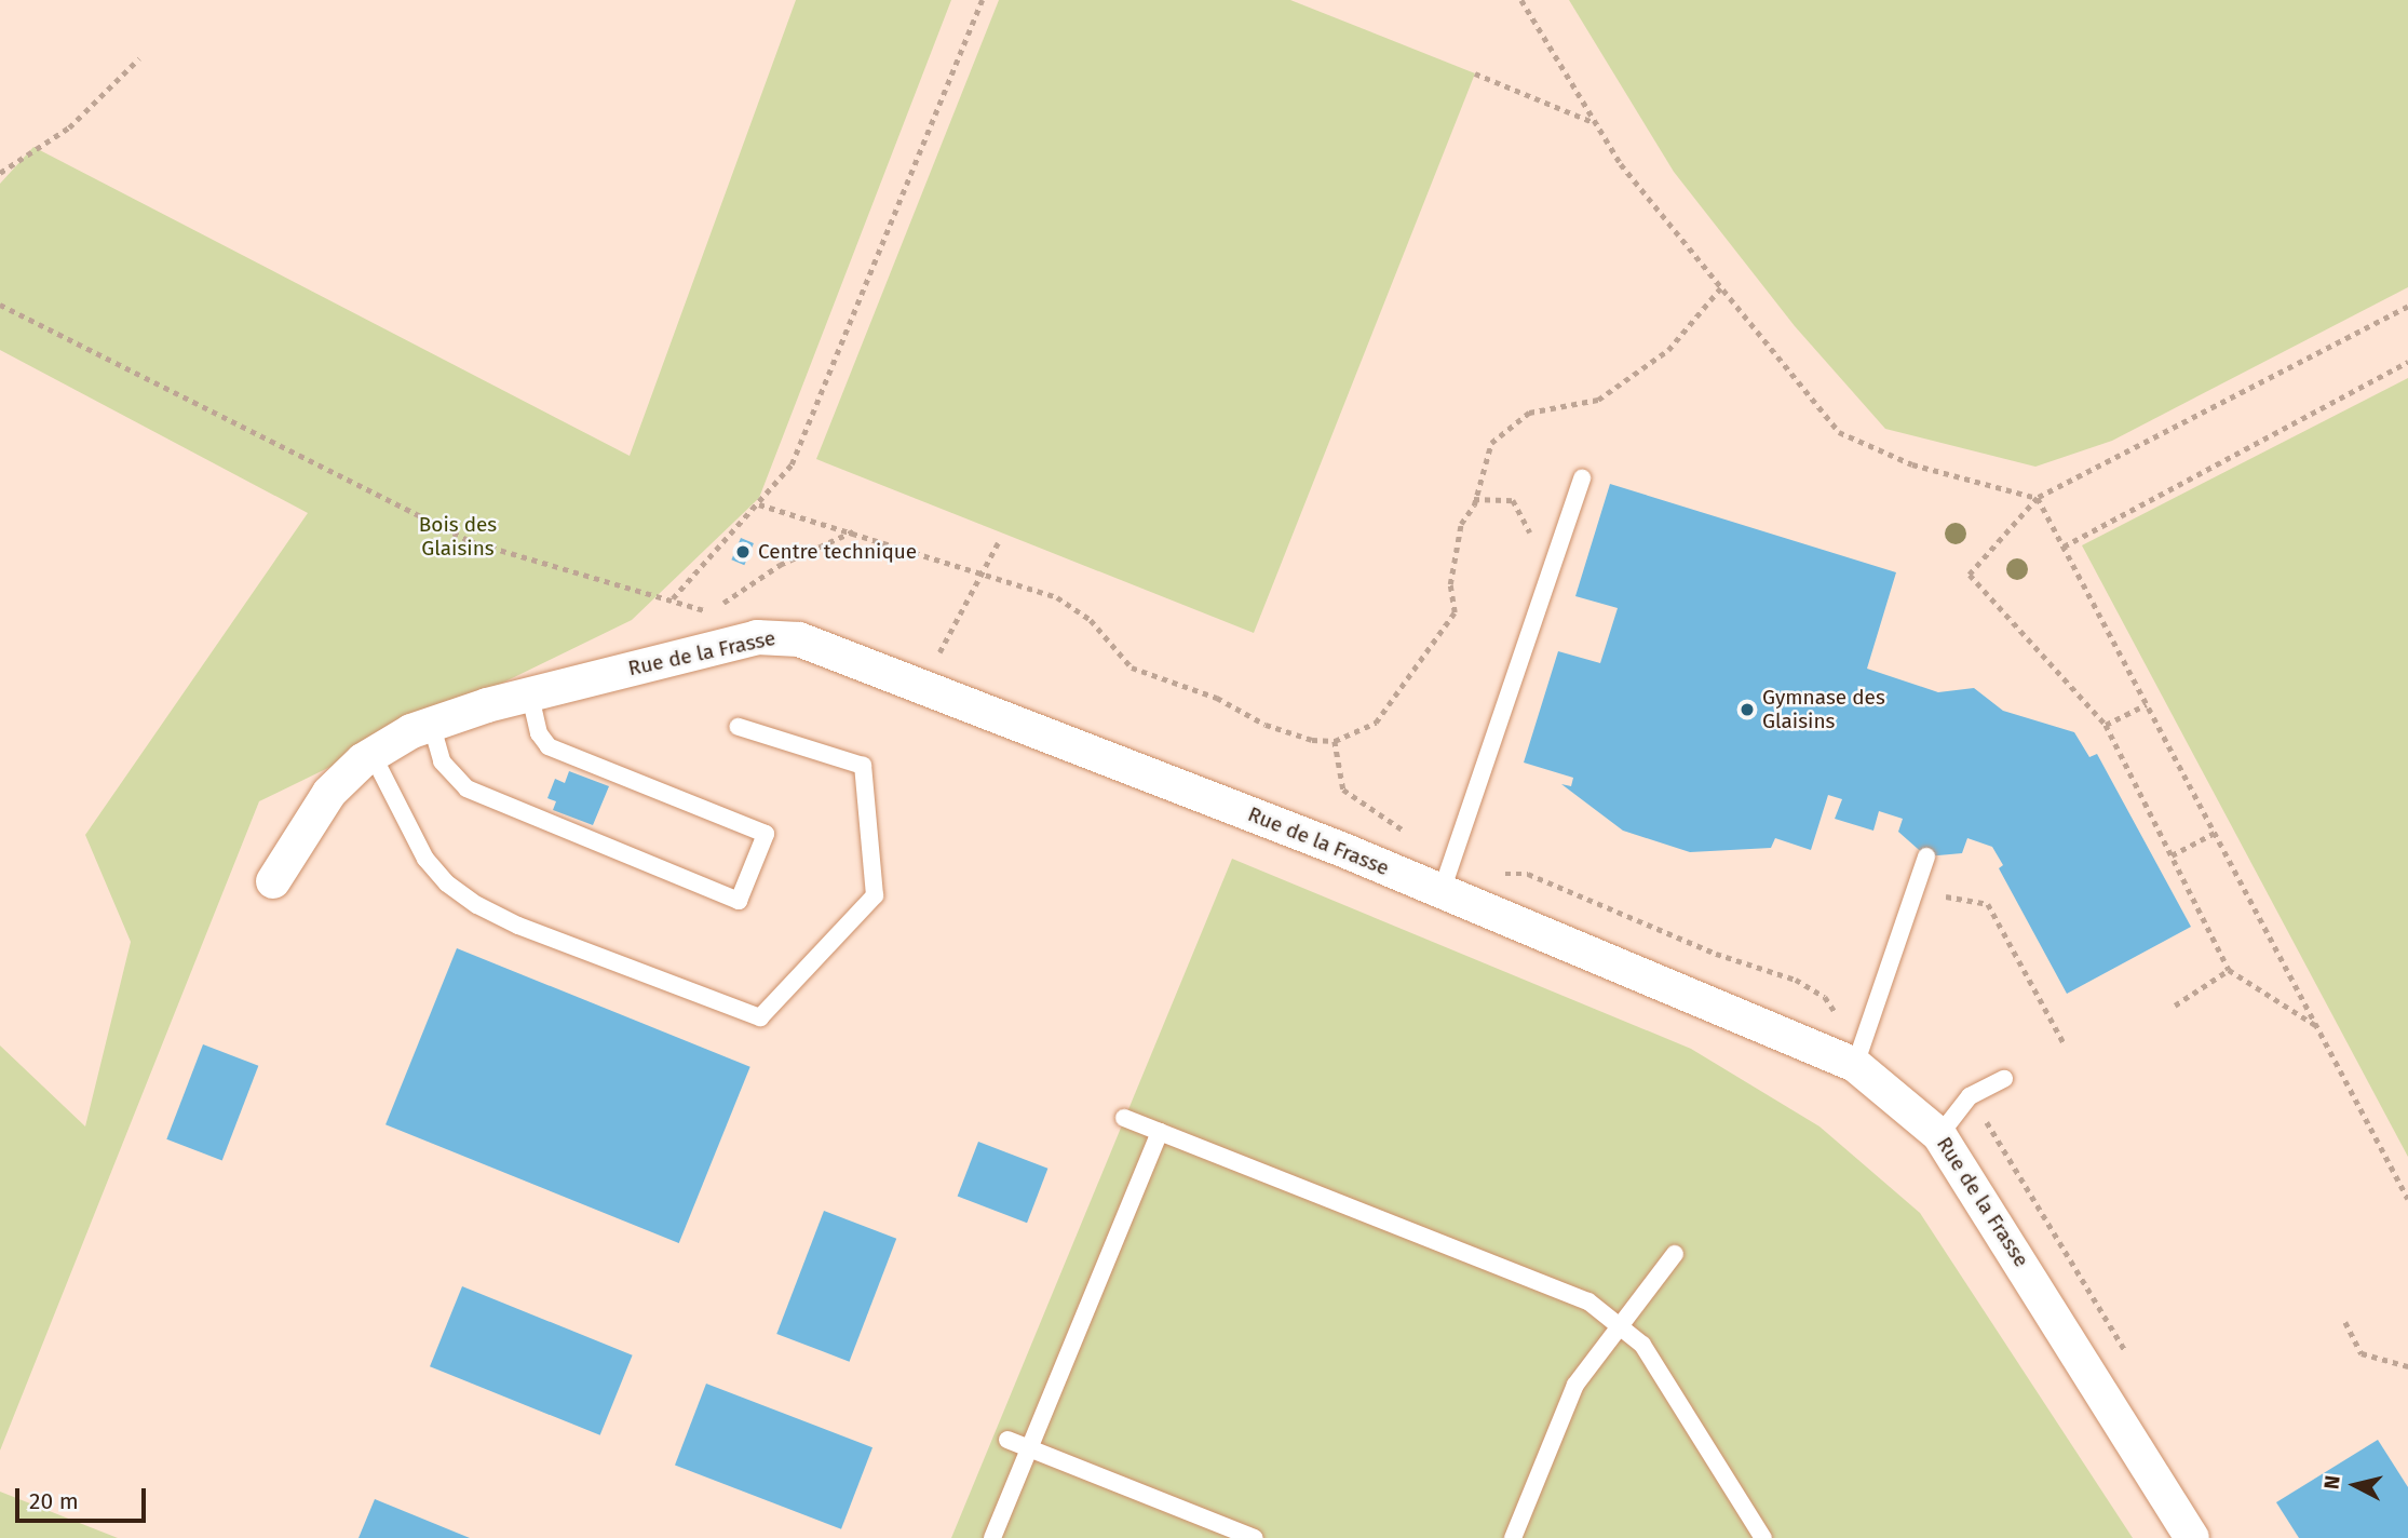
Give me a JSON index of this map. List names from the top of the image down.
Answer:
{
  "streets": {
    "street": ["Rue de la Frasse"]
  },
  "parks": ["Bois des Glaisins"],
  "places": ["Centre technique", "Gymnase des Glaisins"],
  "scale_bar": "20 m",
  "north": "left"
}
